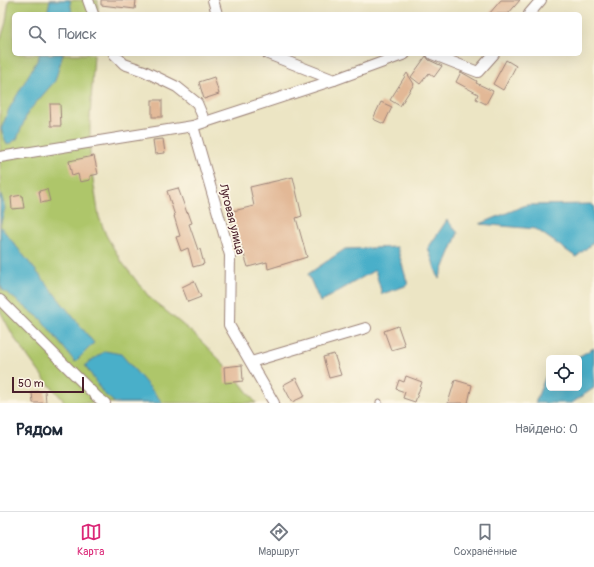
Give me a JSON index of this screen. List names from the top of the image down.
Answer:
{
  "streets": {
    "street": ["Луговая улица"]
  },
  "scale_bar": "50 m",
  "page": {
    "search": "Поиск",
    "scale": "50 m",
    "heading": ["Рядом", "Найдено: 0"],
    "nav": ["Карта", "Маршрут", "Сохранённые"]
  }
}
